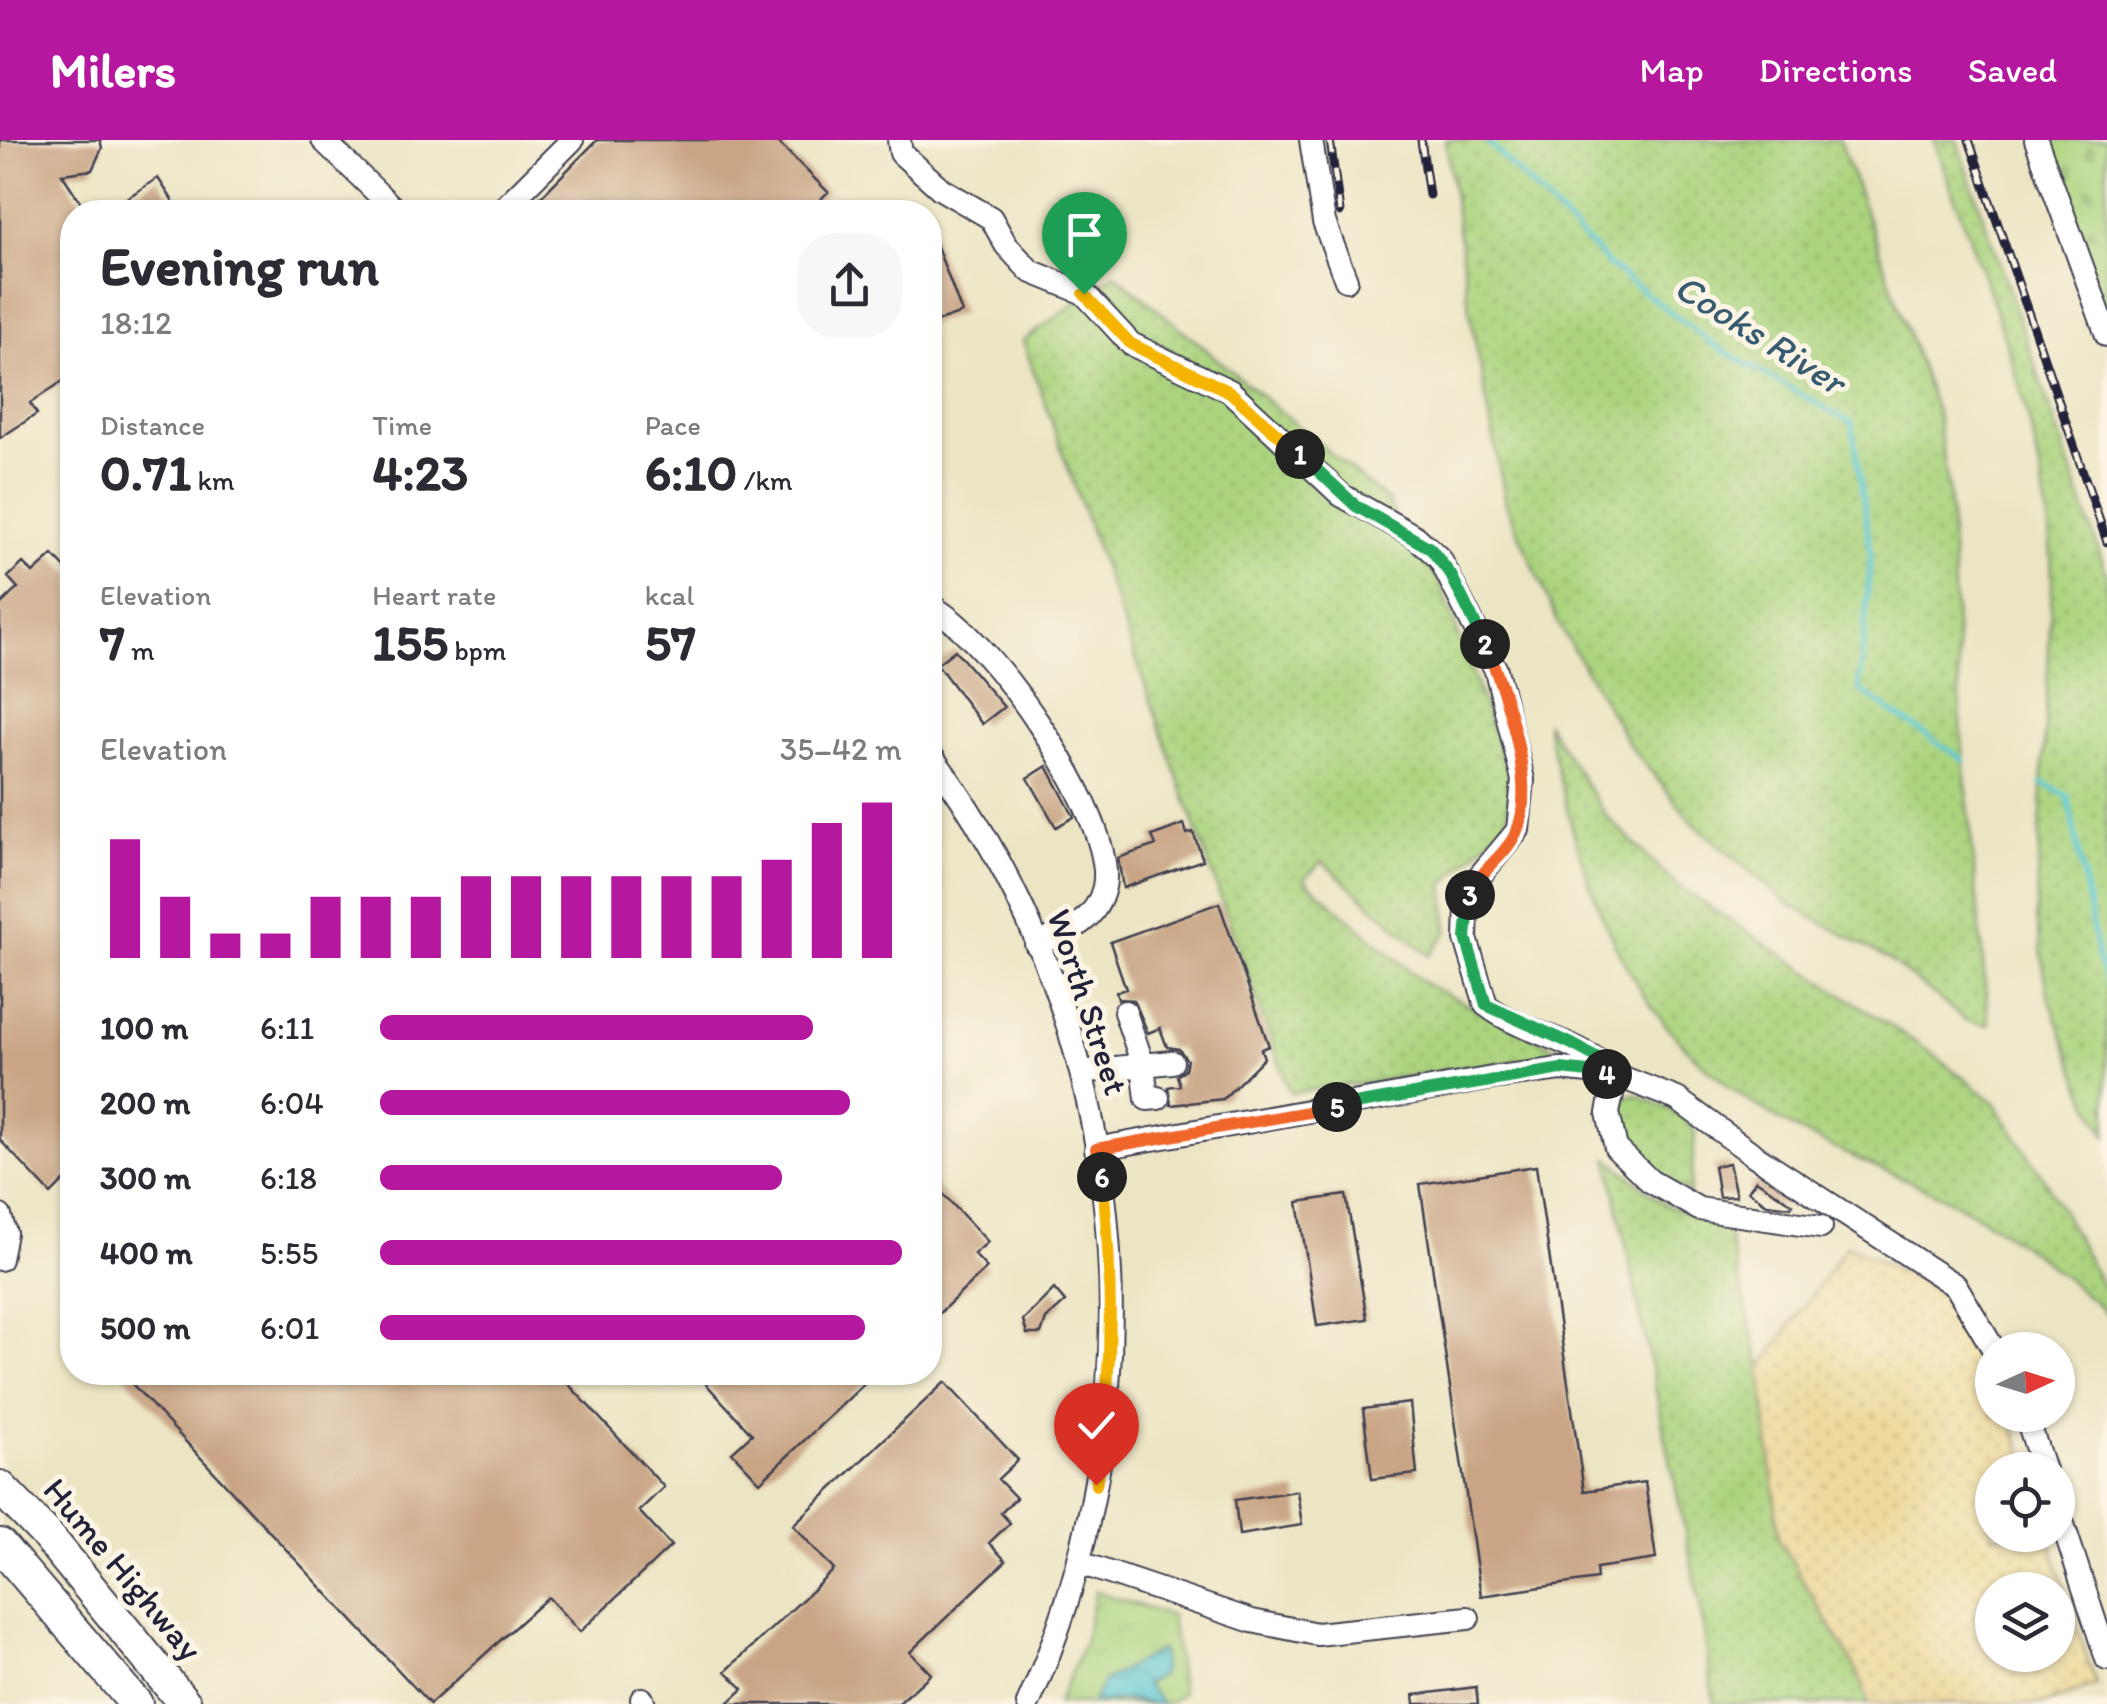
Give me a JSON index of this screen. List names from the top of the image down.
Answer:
{
  "streets": {
    "highway": ["Hume Highway"],
    "street": ["Worth Street"]
  },
  "water": ["Cooks River"],
  "north": "right",
  "page": {
    "header": "Milers",
    "nav": ["Map", "Directions", "Saved"],
    "heading": ["Evening run", "18:12"],
    "stats": [
      ["Distance", "0.71 km"],
      ["Time", "4:23"],
      ["Pace", "6:10 /km"],
      ["Elevation", "7 m"],
      ["Heart rate", "155 bpm"],
      ["kcal", "57"]
    ],
    "pins": [
      "1",
      "2",
      "3",
      "4",
      "5",
      "6"
    ],
    "chart": ["Elevation", "35–42 m"],
    "list": [
      {
        "name": "100 m",
        "note": "6:11"
      },
      {
        "name": "200 m",
        "note": "6:04"
      },
      {
        "name": "300 m",
        "note": "6:18"
      },
      {
        "name": "400 m",
        "note": "5:55"
      },
      {
        "name": "500 m",
        "note": "6:01"
      }
    ]
  }
}
